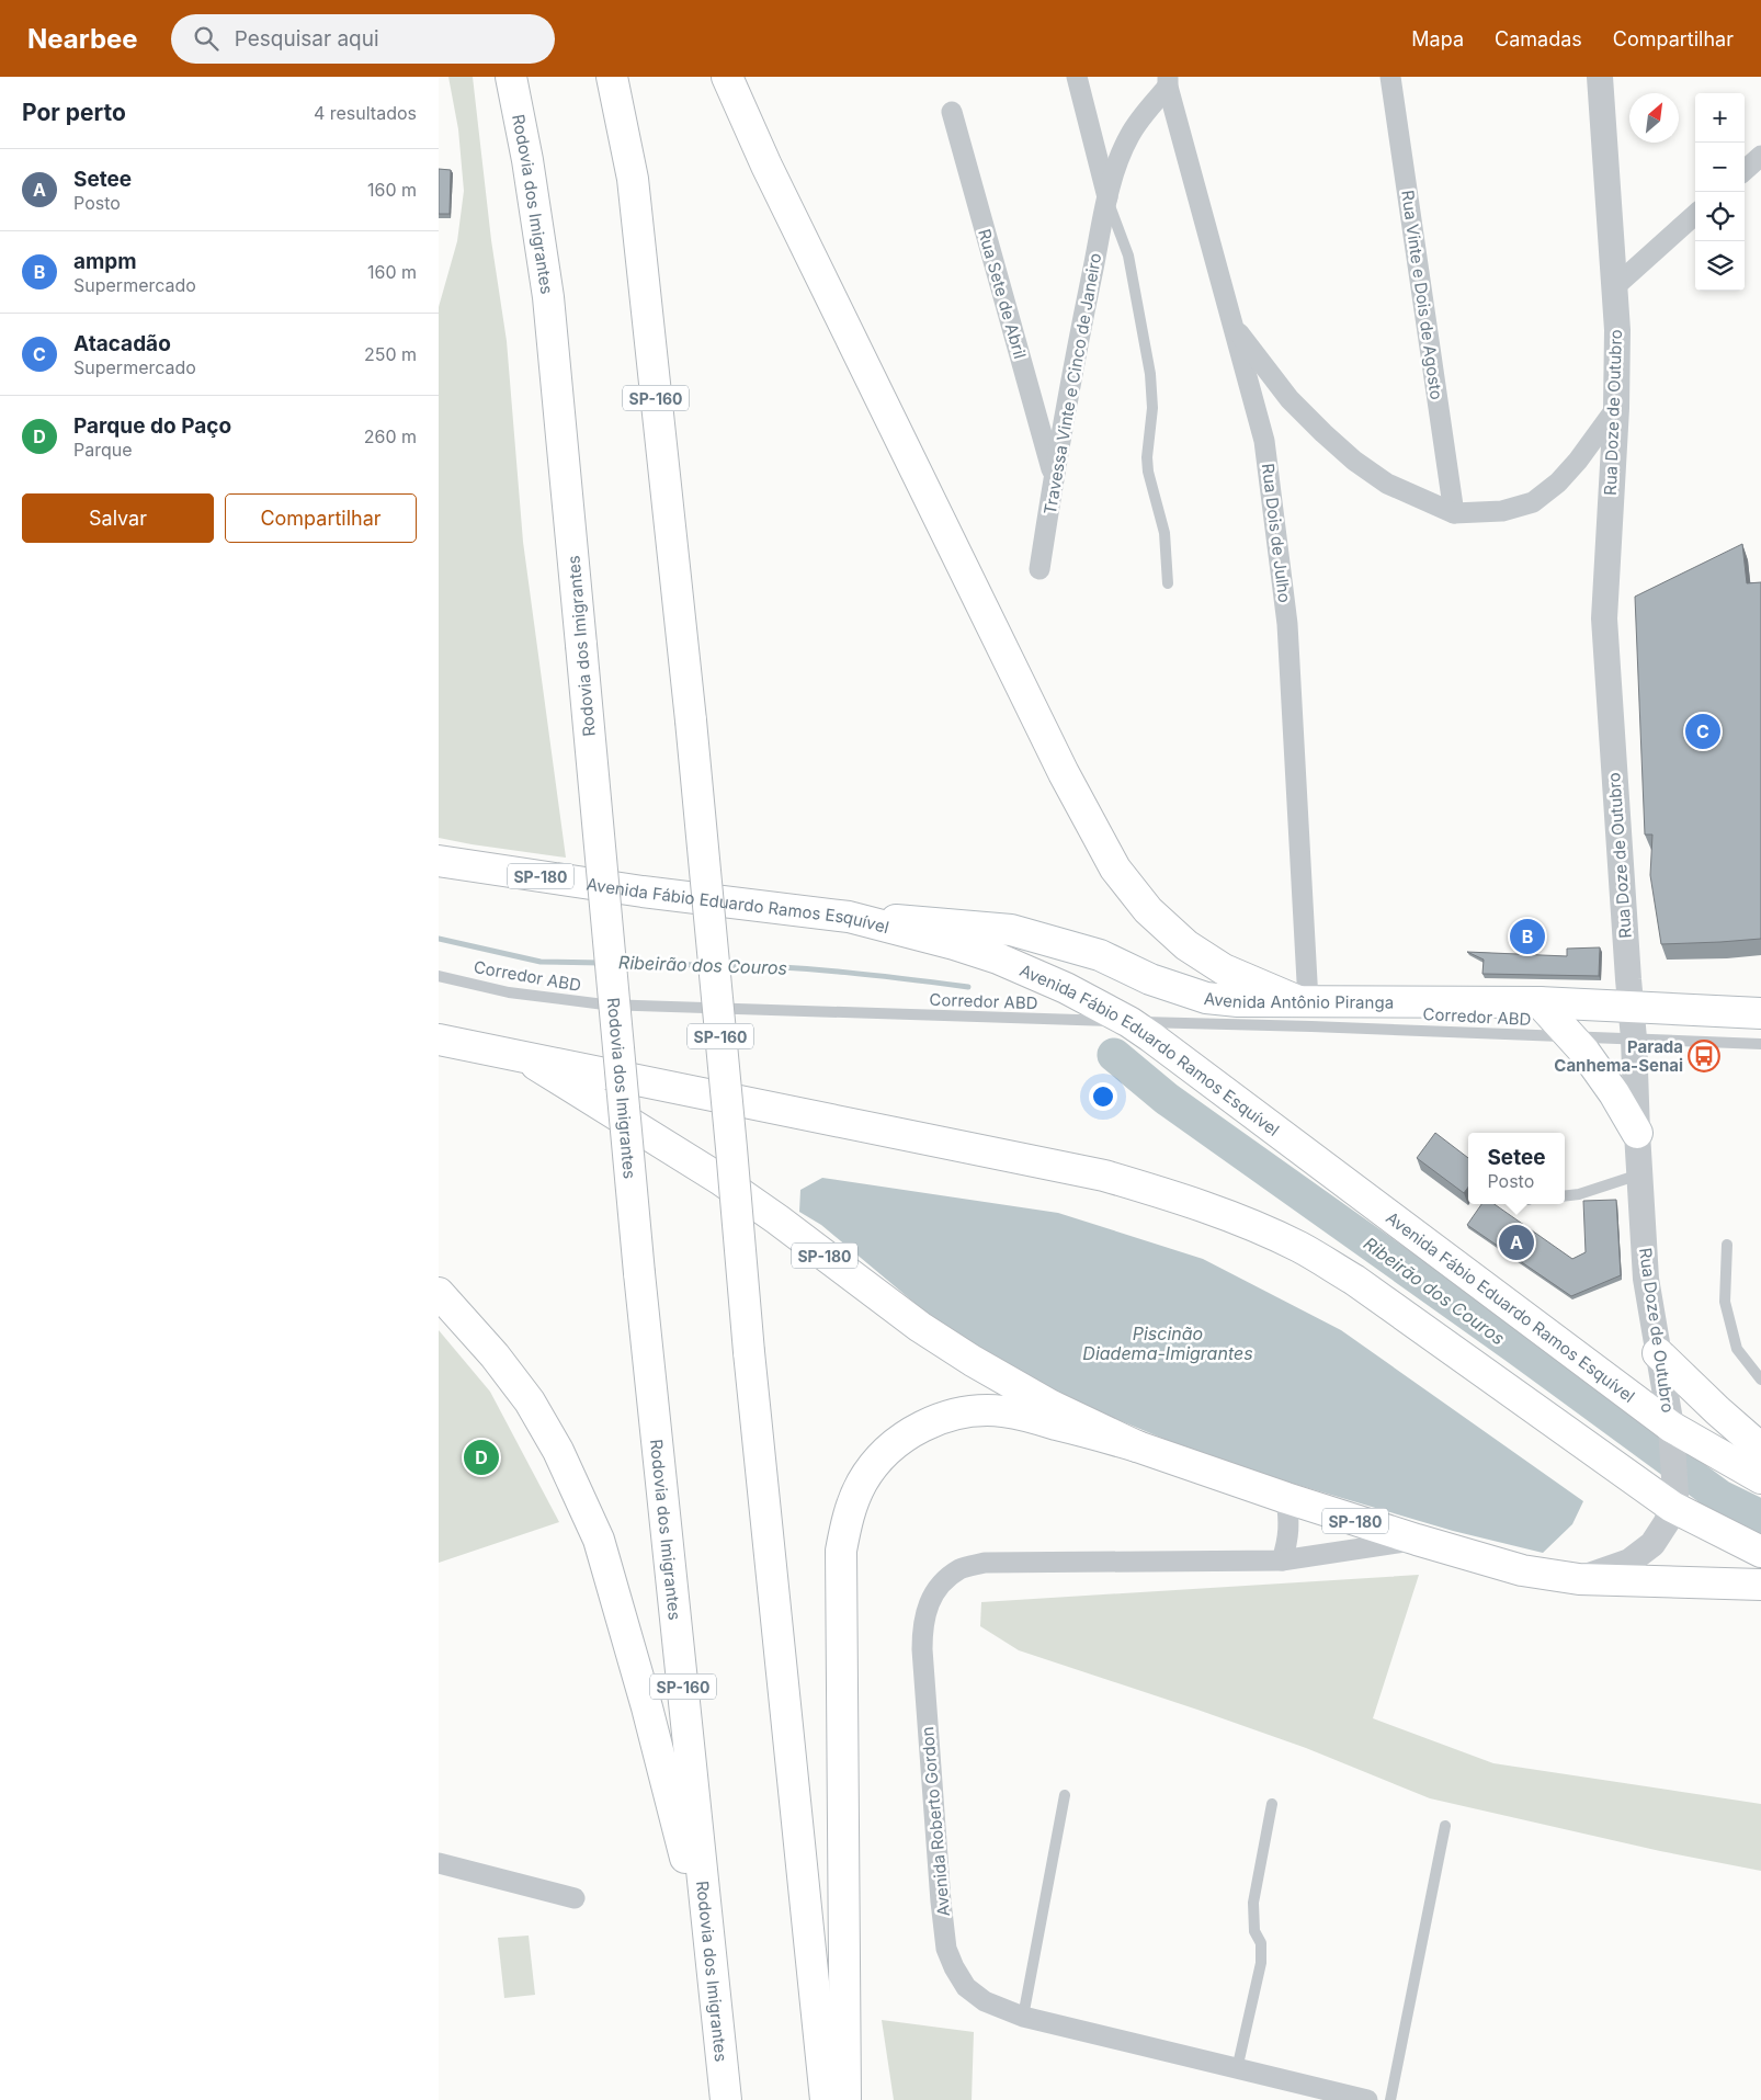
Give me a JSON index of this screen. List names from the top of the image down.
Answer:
{
  "streets": {
    "main road": [
      "Rodovia dos Imigrantes",
      "SP-160",
      "SP-180",
      "Avenida Fábio Eduardo Ramos Esquível",
      "Avenida Antônio Piranga"
    ],
    "street": [
      "Rua Sete de Abril",
      "Rua Vinte e Dois de Agosto",
      "Travessa Vinte e Cinco de Janeiro",
      "Rua Doze de Outubro",
      "Rua Dois de Julho",
      "Avenida Roberto Gordon"
    ],
    "lane": ["Corredor ABD"]
  },
  "crossings": [
    ["Rua Sete de Abril", "Travessa Vinte e Cinco de Janeiro"],
    ["Travessa Vinte e Cinco de Janeiro", "Rua Dois de Julho"],
    ["Rua Doze de Outubro", "SP-180"],
    ["Rua Doze de Outubro", "Avenida Fábio Eduardo Ramos Esquível"],
    ["Rua Doze de Outubro", "Corredor ABD"],
    ["Rua Doze de Outubro", "Avenida Antônio Piranga"],
    ["Rua Dois de Julho", "Avenida Antônio Piranga"],
    ["SP-180", "Avenida Roberto Gordon"],
    ["Avenida Fábio Eduardo Ramos Esquível", "Corredor ABD"],
    ["Avenida Fábio Eduardo Ramos Esquível", "Avenida Antônio Piranga"]
  ],
  "water": ["Ribeirão dos Couros", "Piscinão Diadema-Imigrantes"],
  "places": {
    "bus stop": ["Parada Canhema-Senai"]
  },
  "north": "top right",
  "page": {
    "header": "Nearbee",
    "search": "Pesquisar aqui",
    "nav": ["Mapa", "Camadas", "Compartilhar"],
    "heading": ["Por perto", "4 resultados"],
    "map_buttons": ["+", "−"],
    "list": [
      {
        "mark": "A",
        "name": "Setee",
        "note": "Posto",
        "value": "160 m"
      },
      {
        "mark": "B",
        "name": "ampm",
        "note": "Supermercado",
        "value": "160 m"
      },
      {
        "mark": "C",
        "name": "Atacadão",
        "note": "Supermercado",
        "value": "250 m"
      },
      {
        "mark": "D",
        "name": "Parque do Paço",
        "note": "Parque",
        "value": "260 m"
      }
    ],
    "buttons": ["Salvar", "Compartilhar"],
    "pins": [
      "C",
      "B",
      "A",
      "D"
    ],
    "popup": ["Setee", "Posto"]
  }
}
